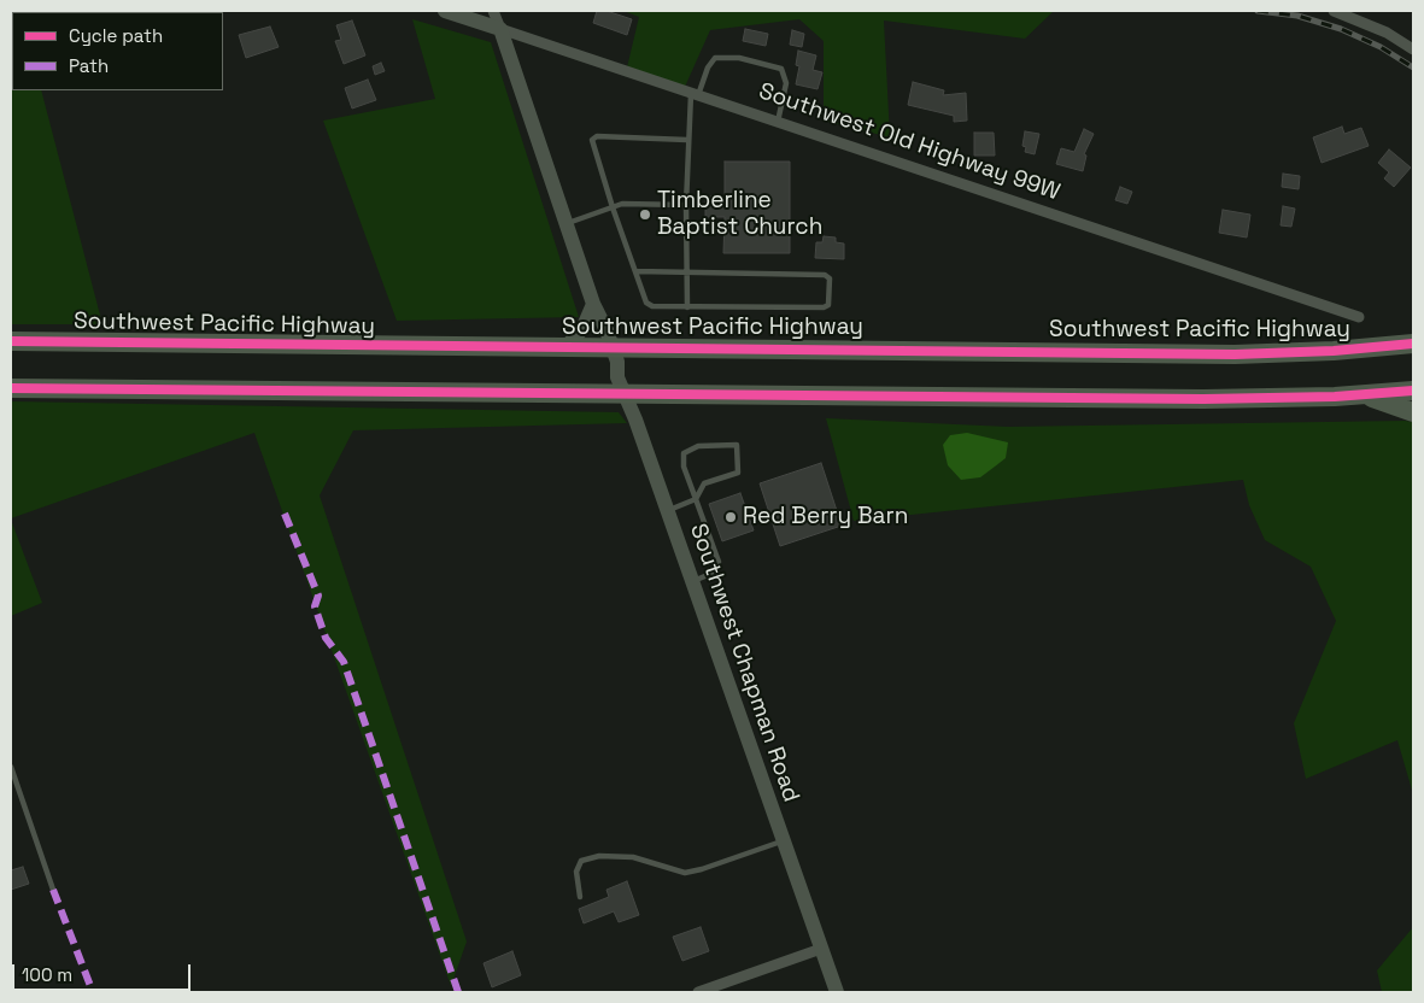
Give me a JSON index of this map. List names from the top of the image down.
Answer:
{
  "streets": {
    "highway": ["Southwest Pacific Highway"],
    "street": ["Southwest Old Highway 99W", "Southwest Chapman Road"]
  },
  "crossings": [
    ["Southwest Old Highway 99W", "Southwest Chapman Road"],
    ["Southwest Pacific Highway", "Southwest Chapman Road"]
  ],
  "places": ["Timberline Baptist Church", "Red Berry Barn"],
  "legend": ["Cycle path", "Path"],
  "scale_bar": "100 m"
}
